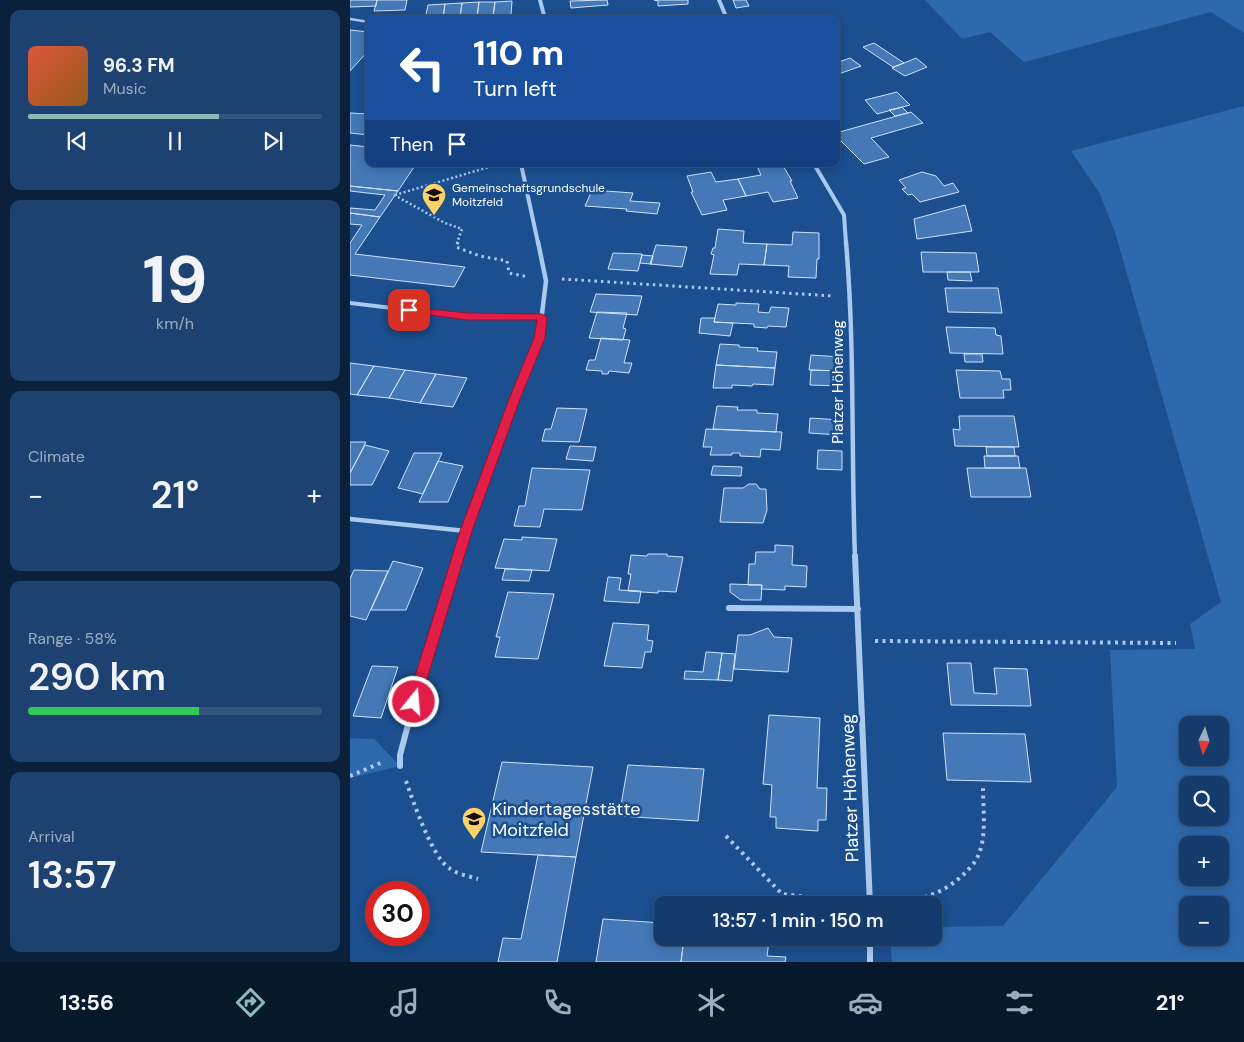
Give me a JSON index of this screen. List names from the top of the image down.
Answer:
{
  "streets": {
    "street": ["Platzer Höhenweg"]
  },
  "places": {
    "school or university": ["Gemeinschaftsgrundschule Moitzfeld", "Kindertagesstätte Moitzfeld"]
  },
  "north": "bottom",
  "page": {
    "turn": ["110 m", "Turn left"],
    "song": ["96.3 FM", "Music"],
    "then": "Then",
    "tile": [
      ["19", "km/h"],
      "Climate",
      ["Range · 58%", "290 km"],
      ["Arrival", "13:57"]
    ],
    "heat": ["−", "21°", "+"],
    "map_buttons": ["+", "−"],
    "limit": "30",
    "trip": "13:57 · 1 min · 150 m",
    "tabs": ["13:56", "21°"]
  }
}
